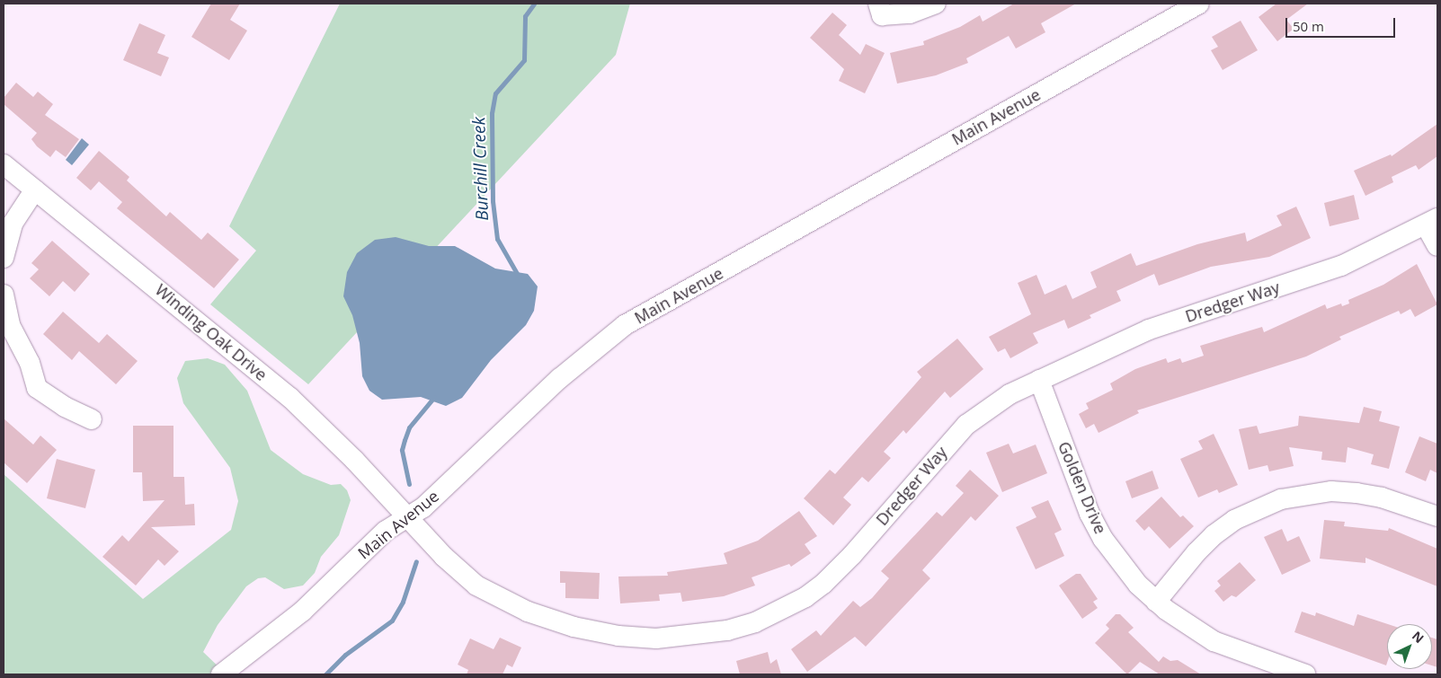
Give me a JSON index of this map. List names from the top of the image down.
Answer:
{
  "streets": {
    "street": [
      "Main Avenue",
      "Dredger Way",
      "Winding Oak Drive",
      "Golden Drive"
    ]
  },
  "crossings": [
    ["Main Avenue", "Dredger Way"],
    ["Main Avenue", "Winding Oak Drive"],
    ["Dredger Way", "Winding Oak Drive"],
    ["Dredger Way", "Golden Drive"]
  ],
  "water": ["Burchill Creek"],
  "scale_bar": "50 m",
  "north": "top right"
}
